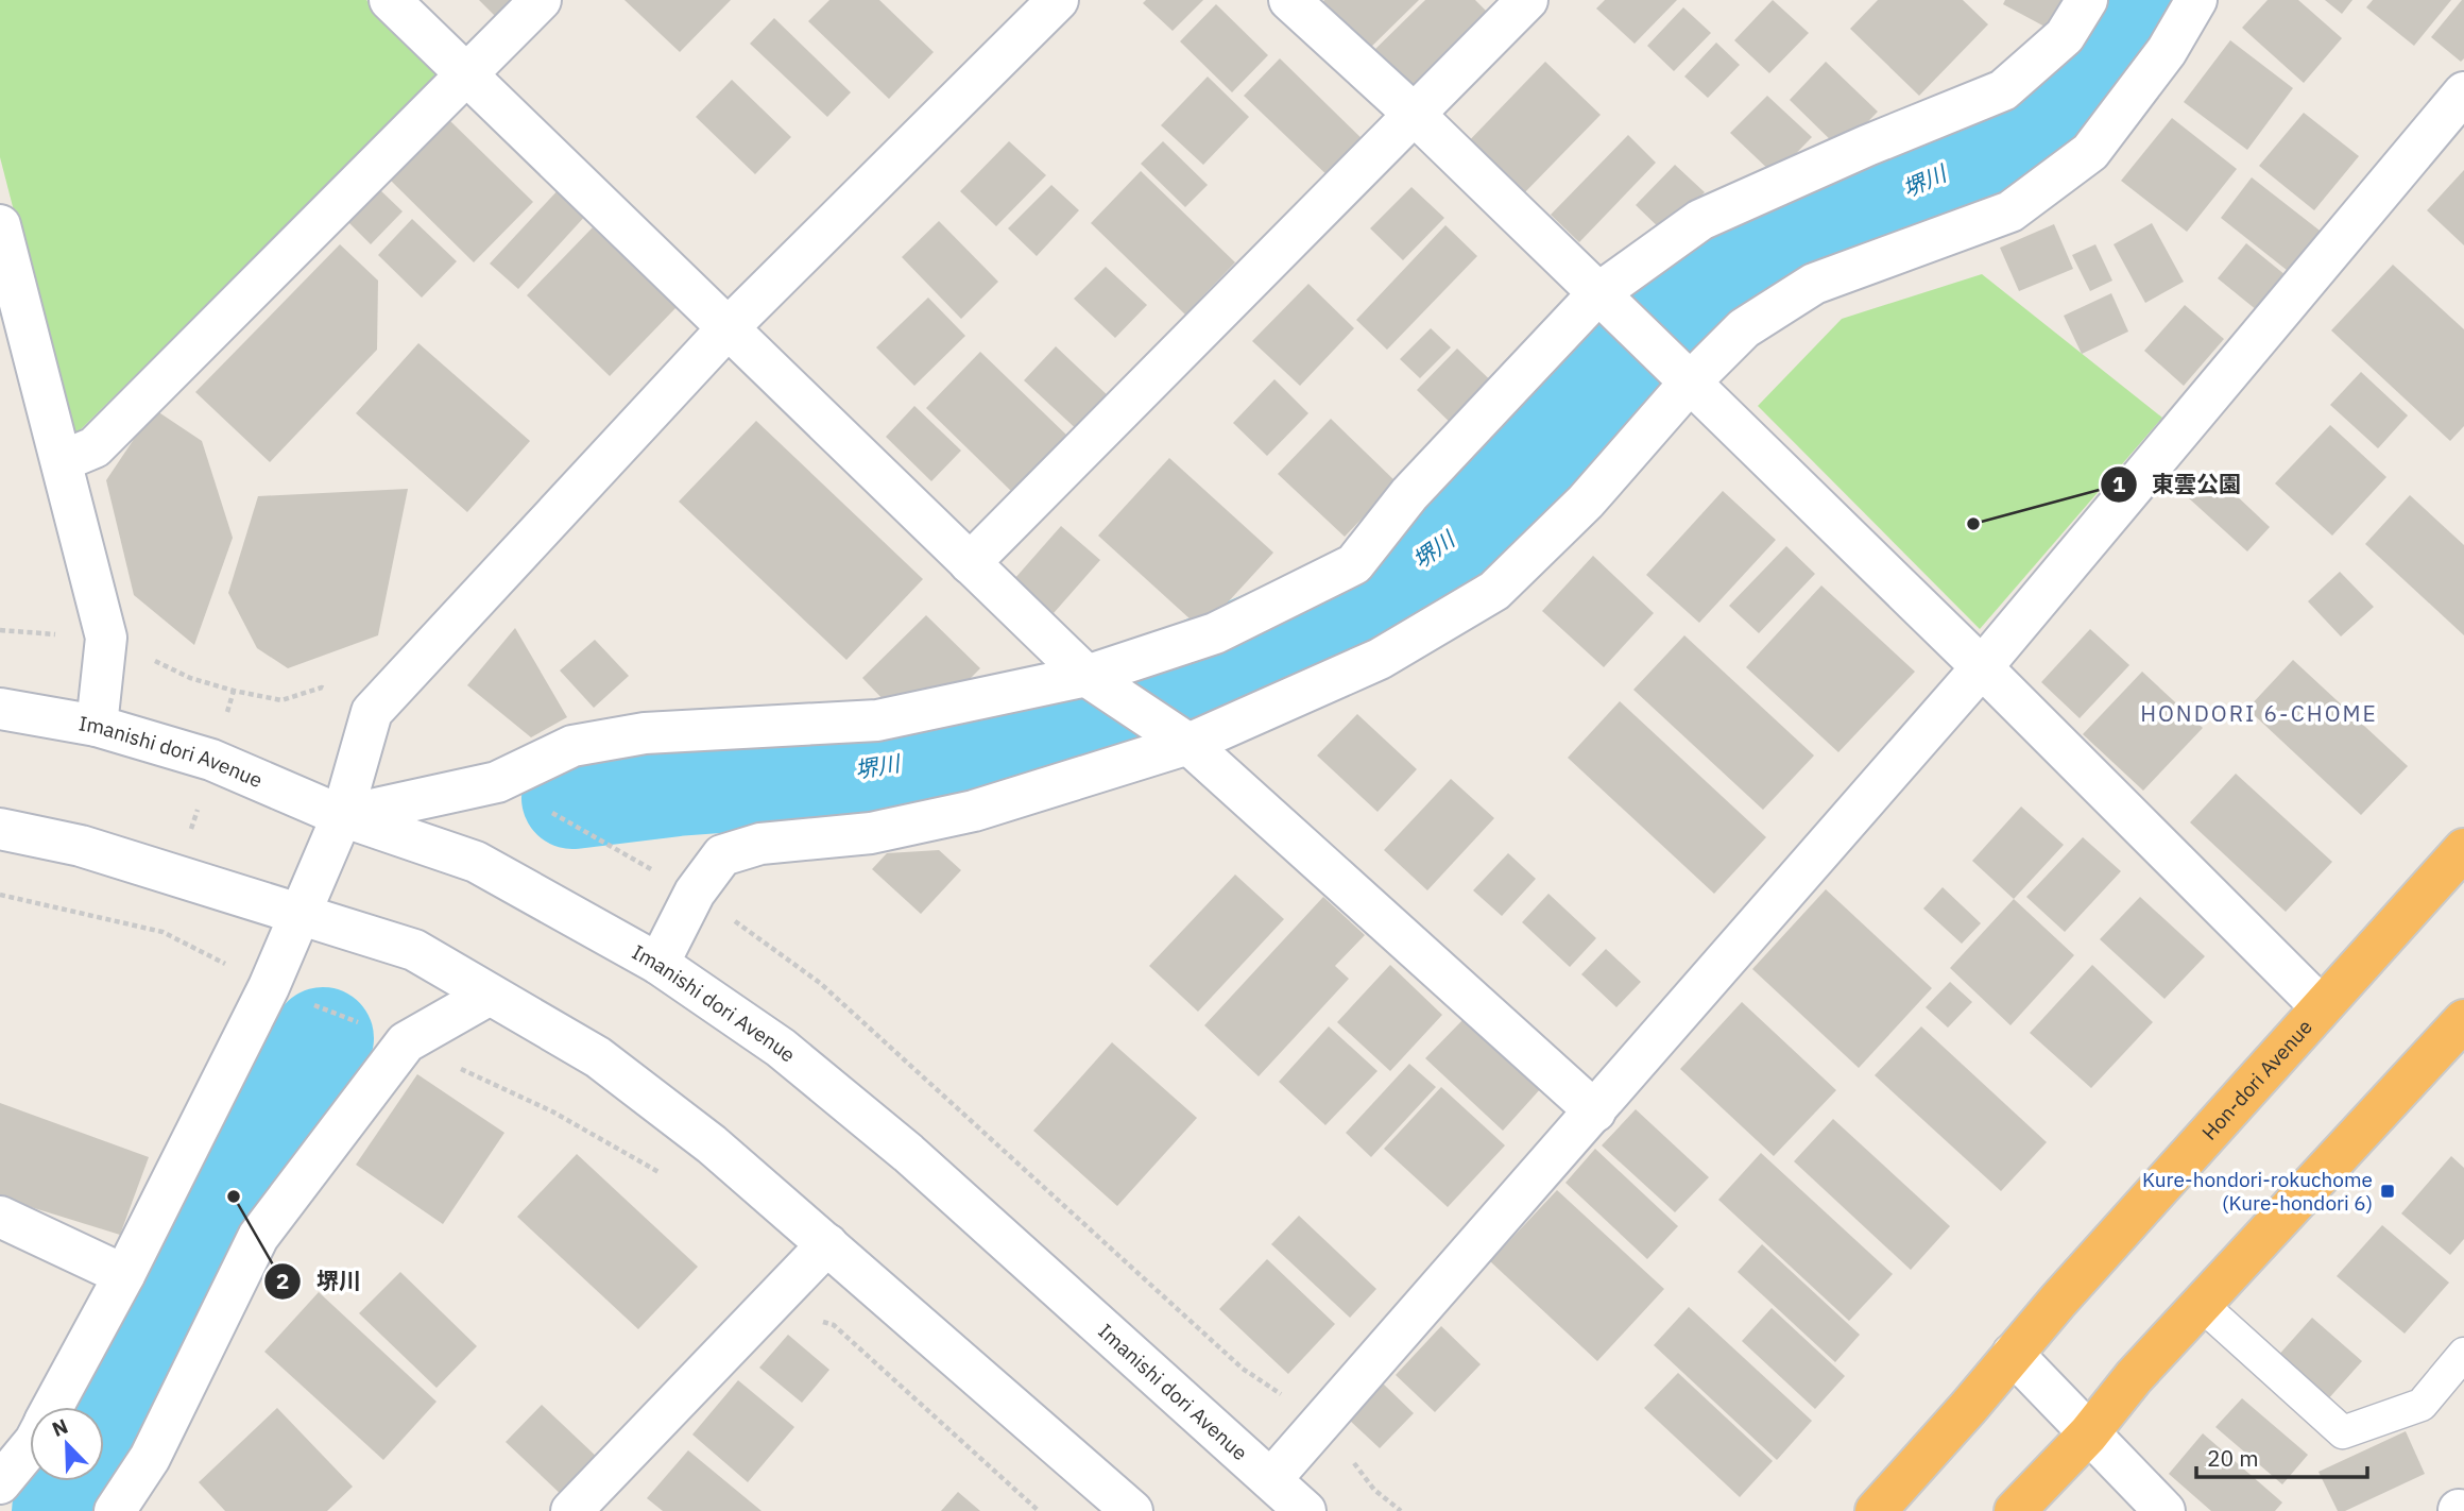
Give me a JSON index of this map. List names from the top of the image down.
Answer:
{
  "streets": {
    "highway": ["Hon-dori Avenue"],
    "street": ["Imanishi dori Avenue"]
  },
  "districts": ["HONDORI 6-CHOME"],
  "water": ["堺川"],
  "places": {
    "other": ["東雲公園", "堺川"],
    "transit": ["Kure-hondori-rokuchome (Kure-hondori 6)"]
  },
  "scale_bar": "20 m",
  "north": "top left"
}
